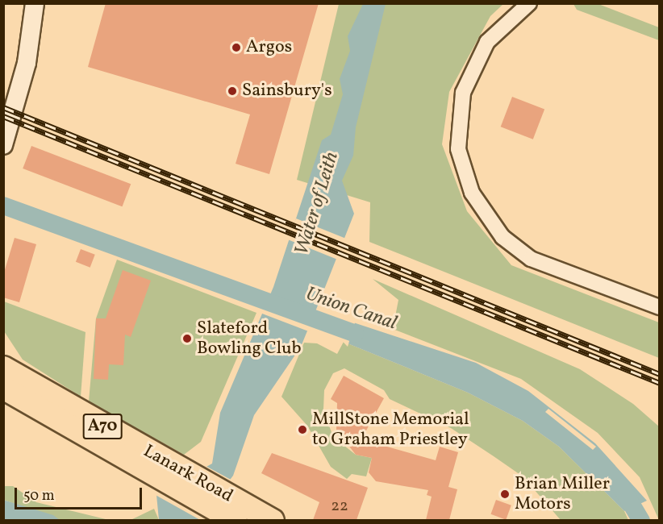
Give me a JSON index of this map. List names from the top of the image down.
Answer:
{
  "streets": {
    "main road": ["A70", "Lanark Road"]
  },
  "water": ["Water of Leith", "Union Canal"],
  "places": [
    "Argos",
    "Sainsbury's",
    "Slateford Bowling Club",
    "MillStone Memorial to Graham Priestley",
    "Brian Miller Motors"
  ],
  "house_numbers": ["22"],
  "scale_bar": "50 m"
}
